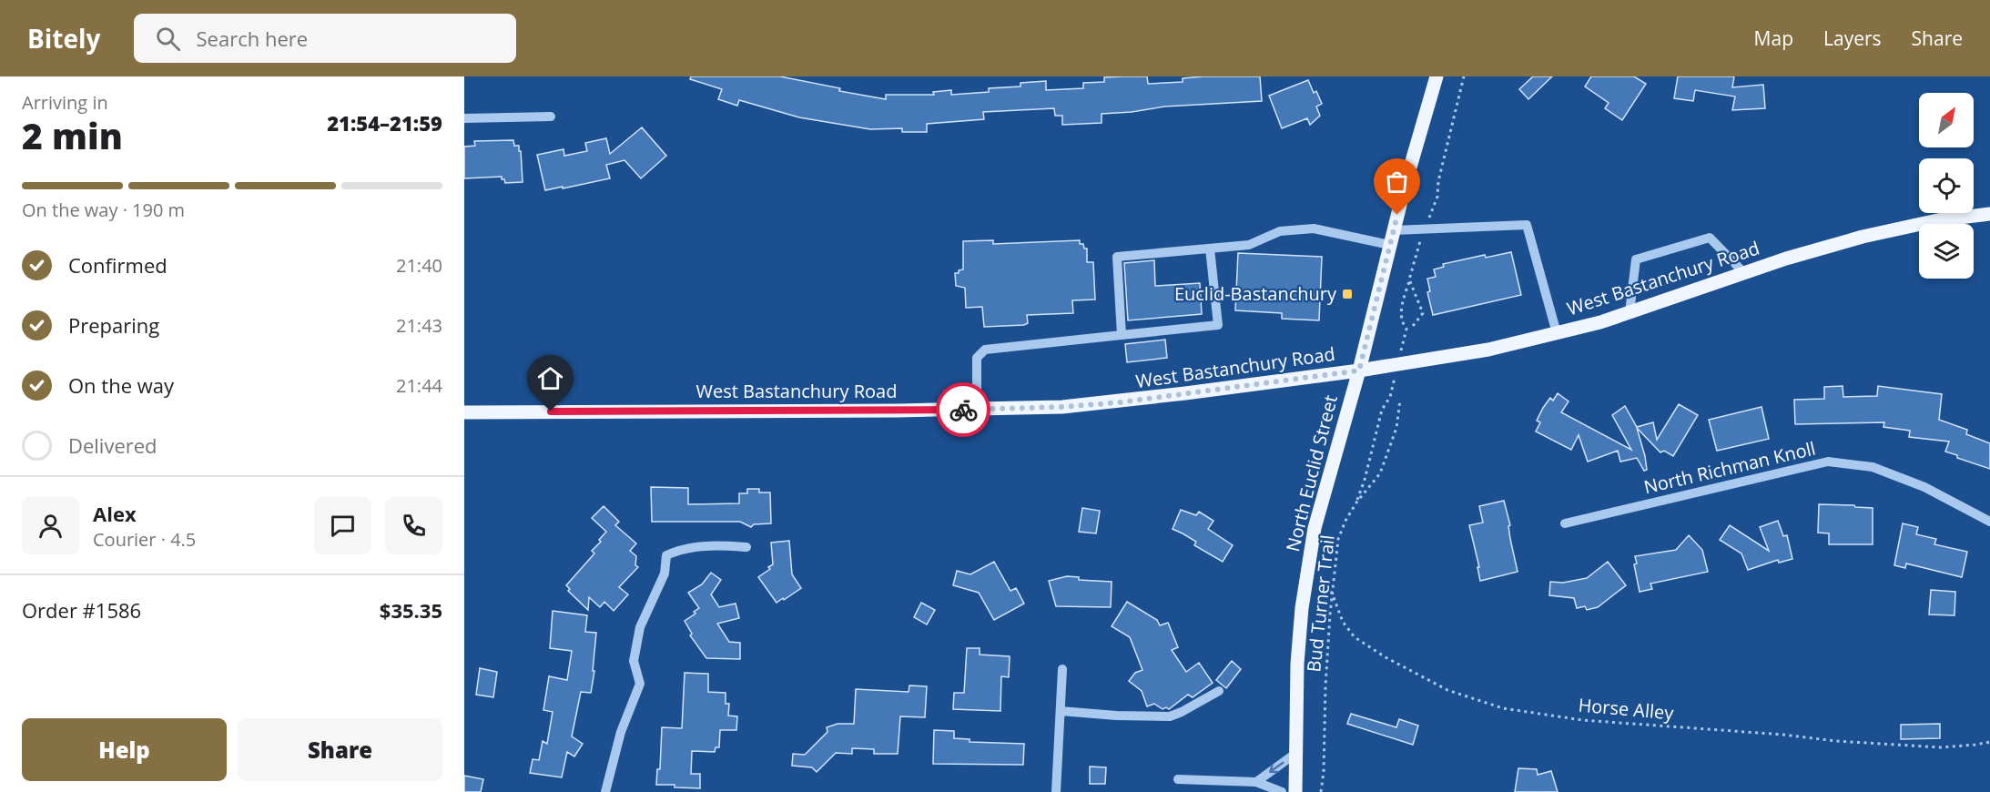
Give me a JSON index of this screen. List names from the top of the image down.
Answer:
{
  "streets": {
    "main road": ["West Bastanchury Road", "North Euclid Street"],
    "street": ["North Richman Knoll"],
    "path": ["Bud Turner Trail", "Horse Alley"]
  },
  "crossings": [
    ["West Bastanchury Road", "North Euclid Street"],
    ["Bud Turner Trail", "Horse Alley"]
  ],
  "places": {
    "transit": ["Euclid-Bastanchury"]
  },
  "north": "top right",
  "page": {
    "header": "Bitely",
    "search": "Search here",
    "nav": ["Map", "Layers", "Share"],
    "heading": ["2 min", "Arriving in", "21:54–21:59"],
    "panel": [
      "Alex",
      "Courier · 4.5",
      "Order #1586",
      "$35.35"
    ],
    "bar": "On the way · 190 m",
    "list": [
      ["Confirmed", "21:40"],
      ["Preparing", "21:43"],
      ["On the way", "21:44"],
      "Delivered"
    ],
    "buttons": ["Help", "Share"]
  }
}
